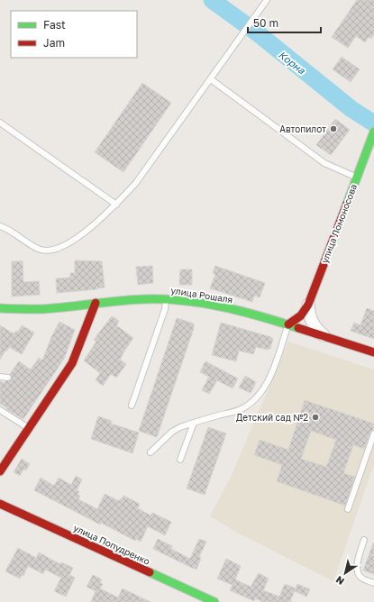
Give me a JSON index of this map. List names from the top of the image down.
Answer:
{
  "streets": {
    "street": ["улица Ломоносова", "улица Рошаля", "улица Попудренко"]
  },
  "crossings": [
    ["улица Ломоносова", "улица Рошаля"]
  ],
  "water": ["Корна"],
  "places": ["Автопилот", "Детский сад №2"],
  "legend": ["Fast", "Jam"],
  "scale_bar": "50 m",
  "north": "bottom left"
}
